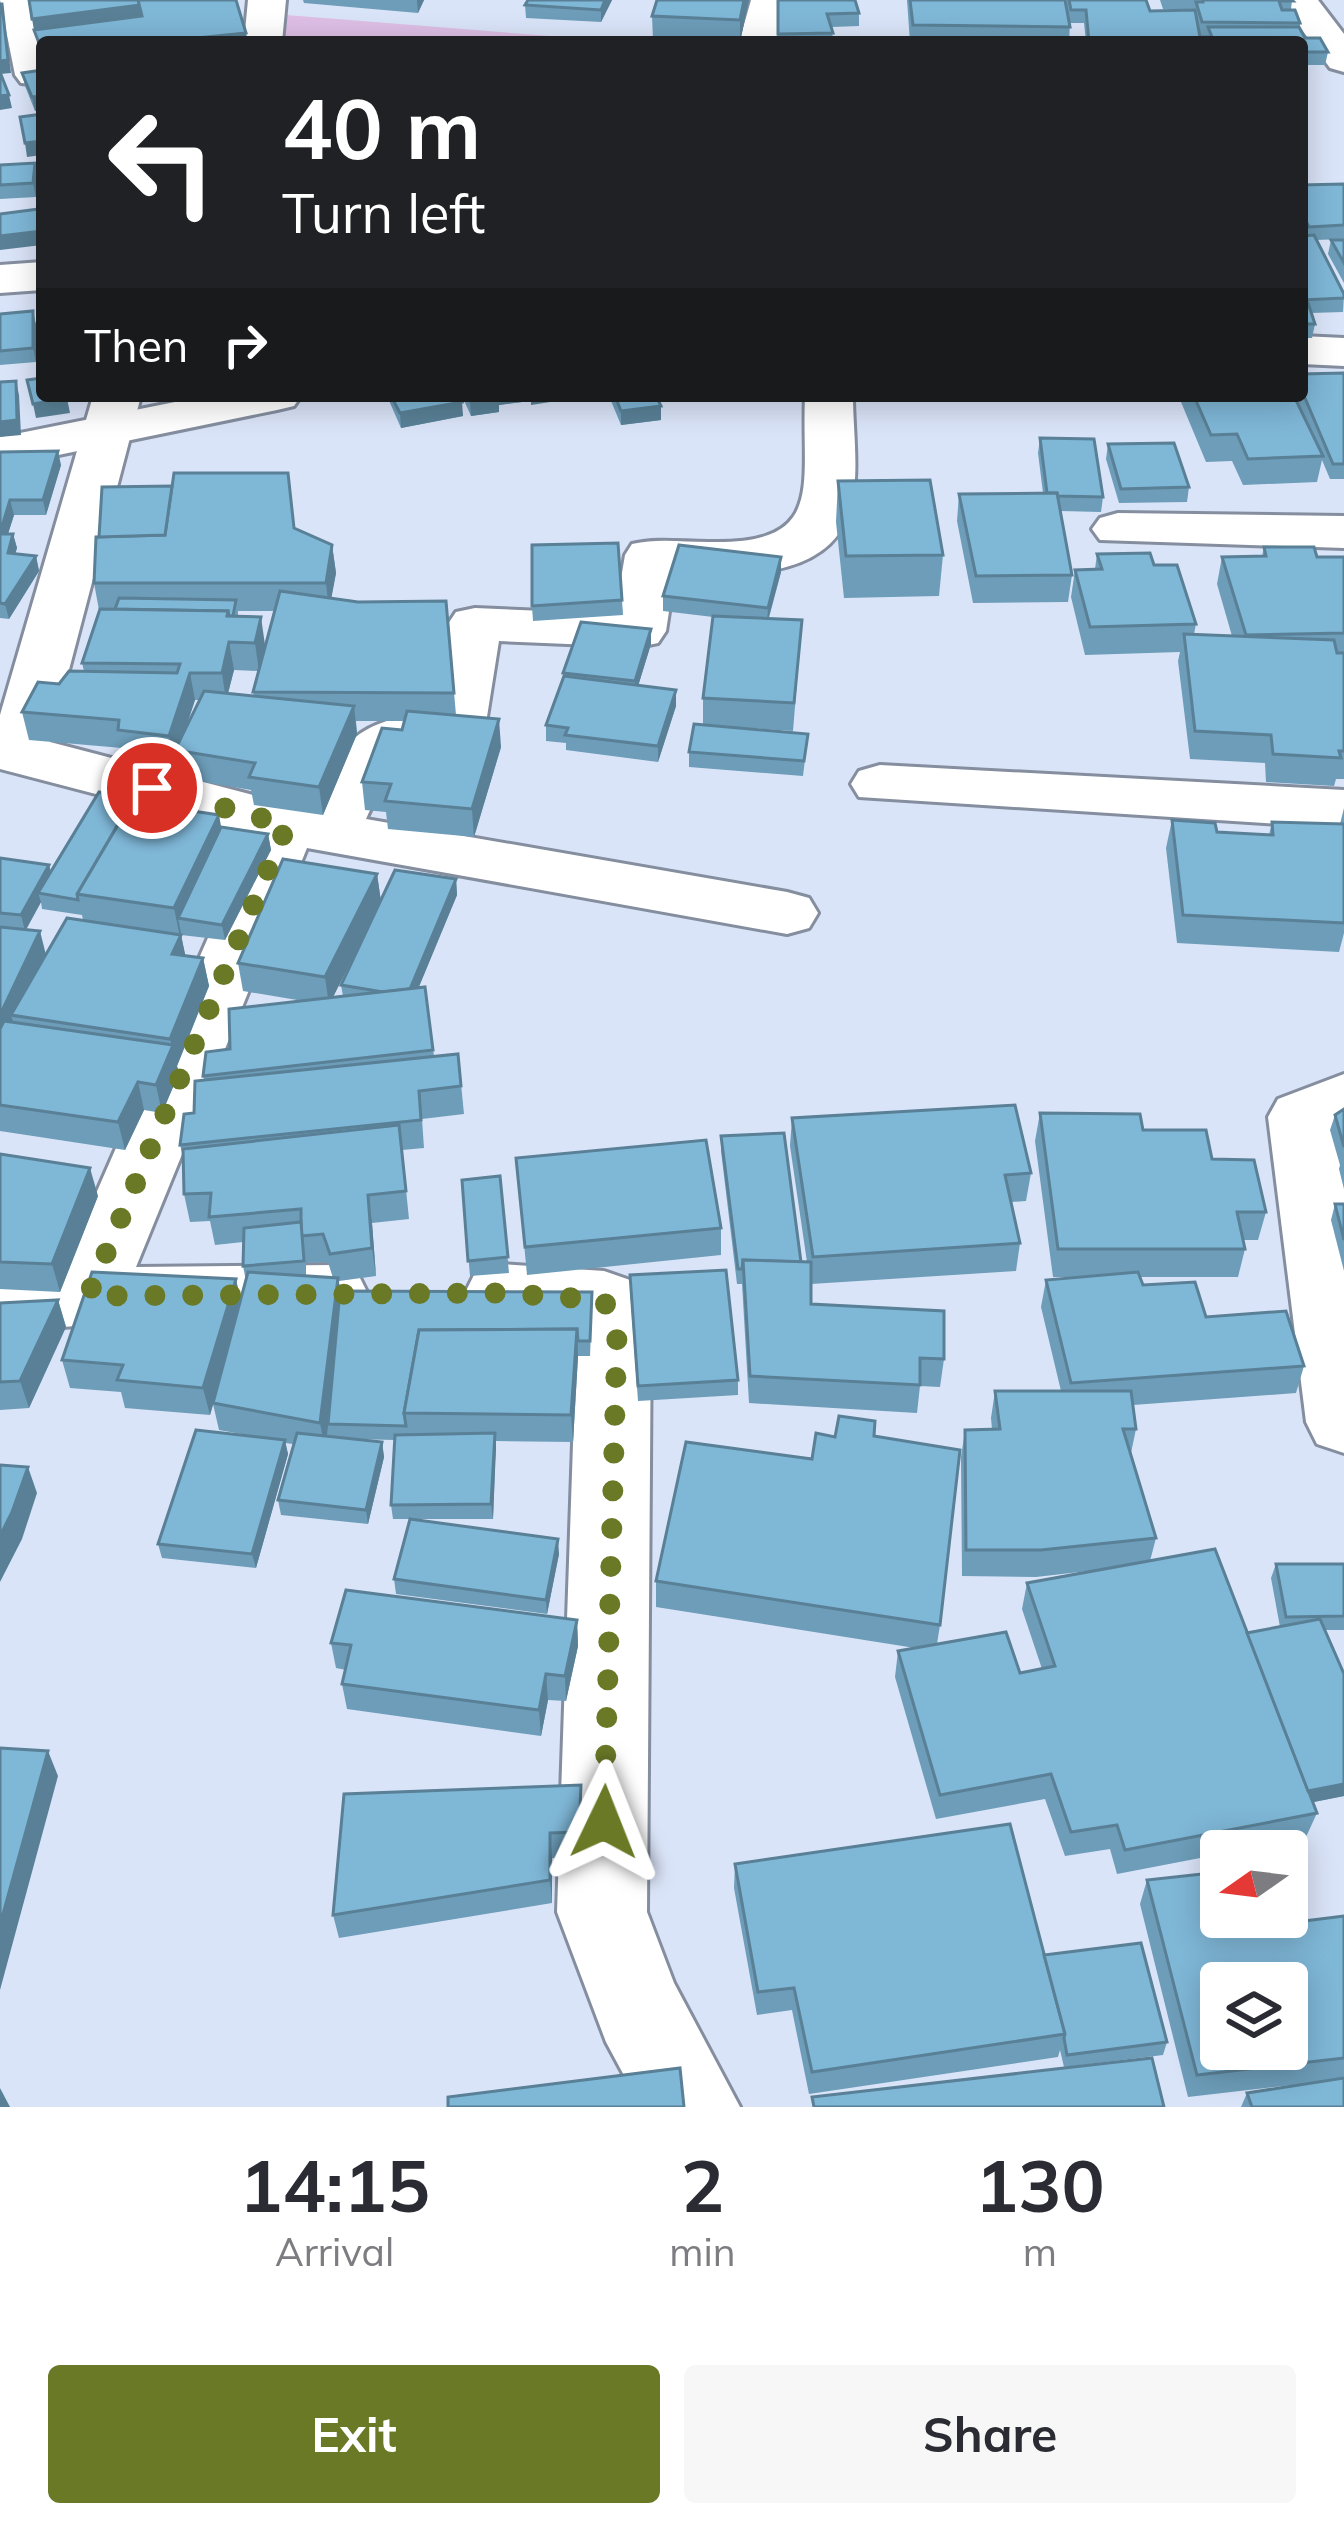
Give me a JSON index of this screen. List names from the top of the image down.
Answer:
{
  "north": "left",
  "page": {
    "turn": ["40 m", "Turn left"],
    "then": "Then",
    "eta": [
      "14:15",
      "Arrival",
      "2",
      "min",
      "130",
      "m"
    ],
    "buttons": ["Exit", "Share"]
  }
}
